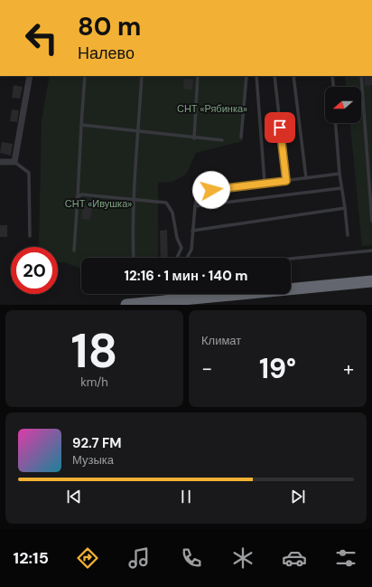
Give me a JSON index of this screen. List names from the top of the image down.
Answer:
{
  "parks": ["СНТ «Рябинка»", "СНТ «Ивушка»"],
  "north": "left",
  "page": {
    "turn": ["80 m", "Налево"],
    "limit": "20",
    "trip": "12:16 · 1 мин · 140 m",
    "tile": [
      ["18", "km/h"],
      "Климат"
    ],
    "heat": ["−", "19°", "+"],
    "song": ["92.7 FM", "Музыка"],
    "tabs": "12:15"
  }
}
